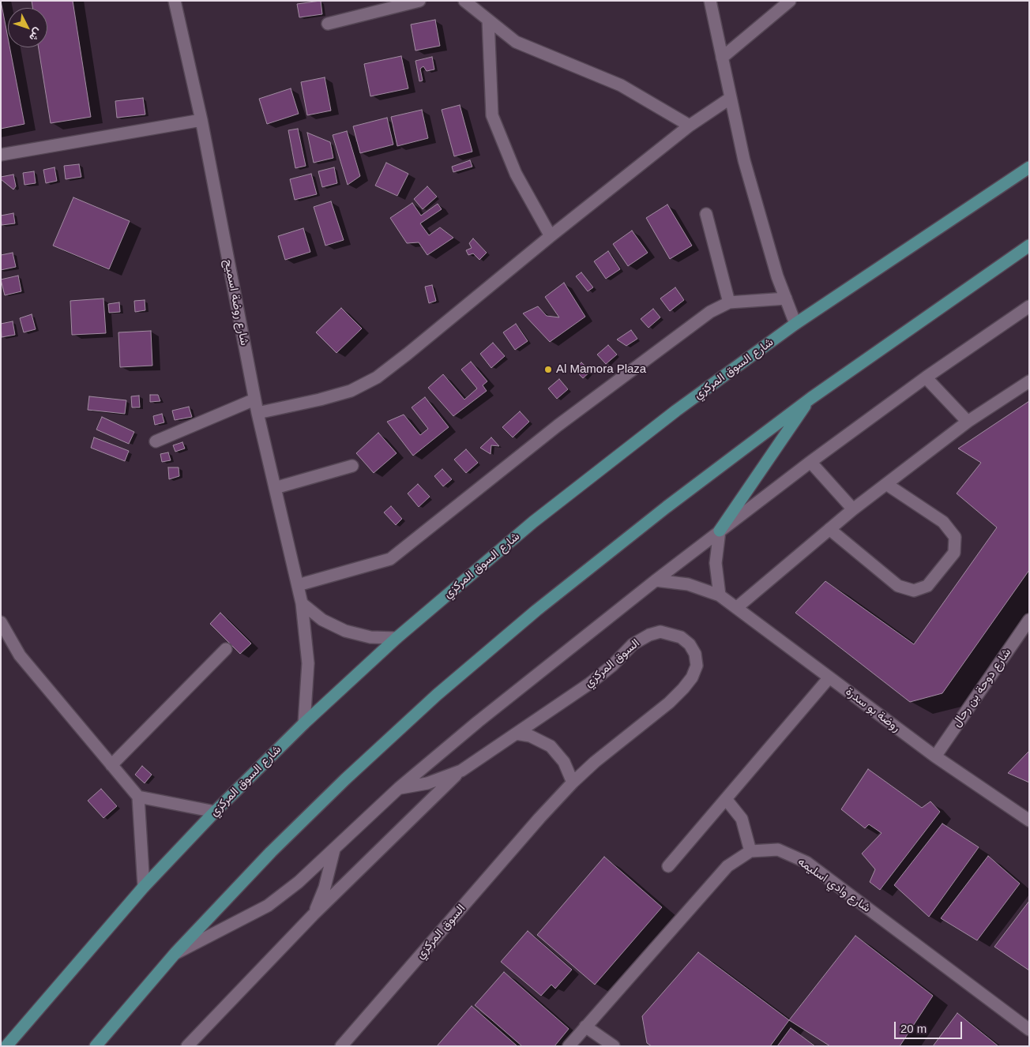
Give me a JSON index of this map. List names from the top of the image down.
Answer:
{
  "streets": {
    "main road": ["شارع السوق المركزي"],
    "street": [
      "شارع روضة اسميح",
      "السوق المركزي",
      "شارع دوحة بن رحال",
      "روضة بو سدرة",
      "شارع وادي اسليمه"
    ]
  },
  "crossings": [
    ["شارع روضة اسميح", "شارع السوق المركزي"],
    ["شارع دوحة بن رحال", "روضة بو سدرة"]
  ],
  "places": ["Al Mamora Plaza"],
  "scale_bar": "20 m",
  "north": "bottom right"
}
